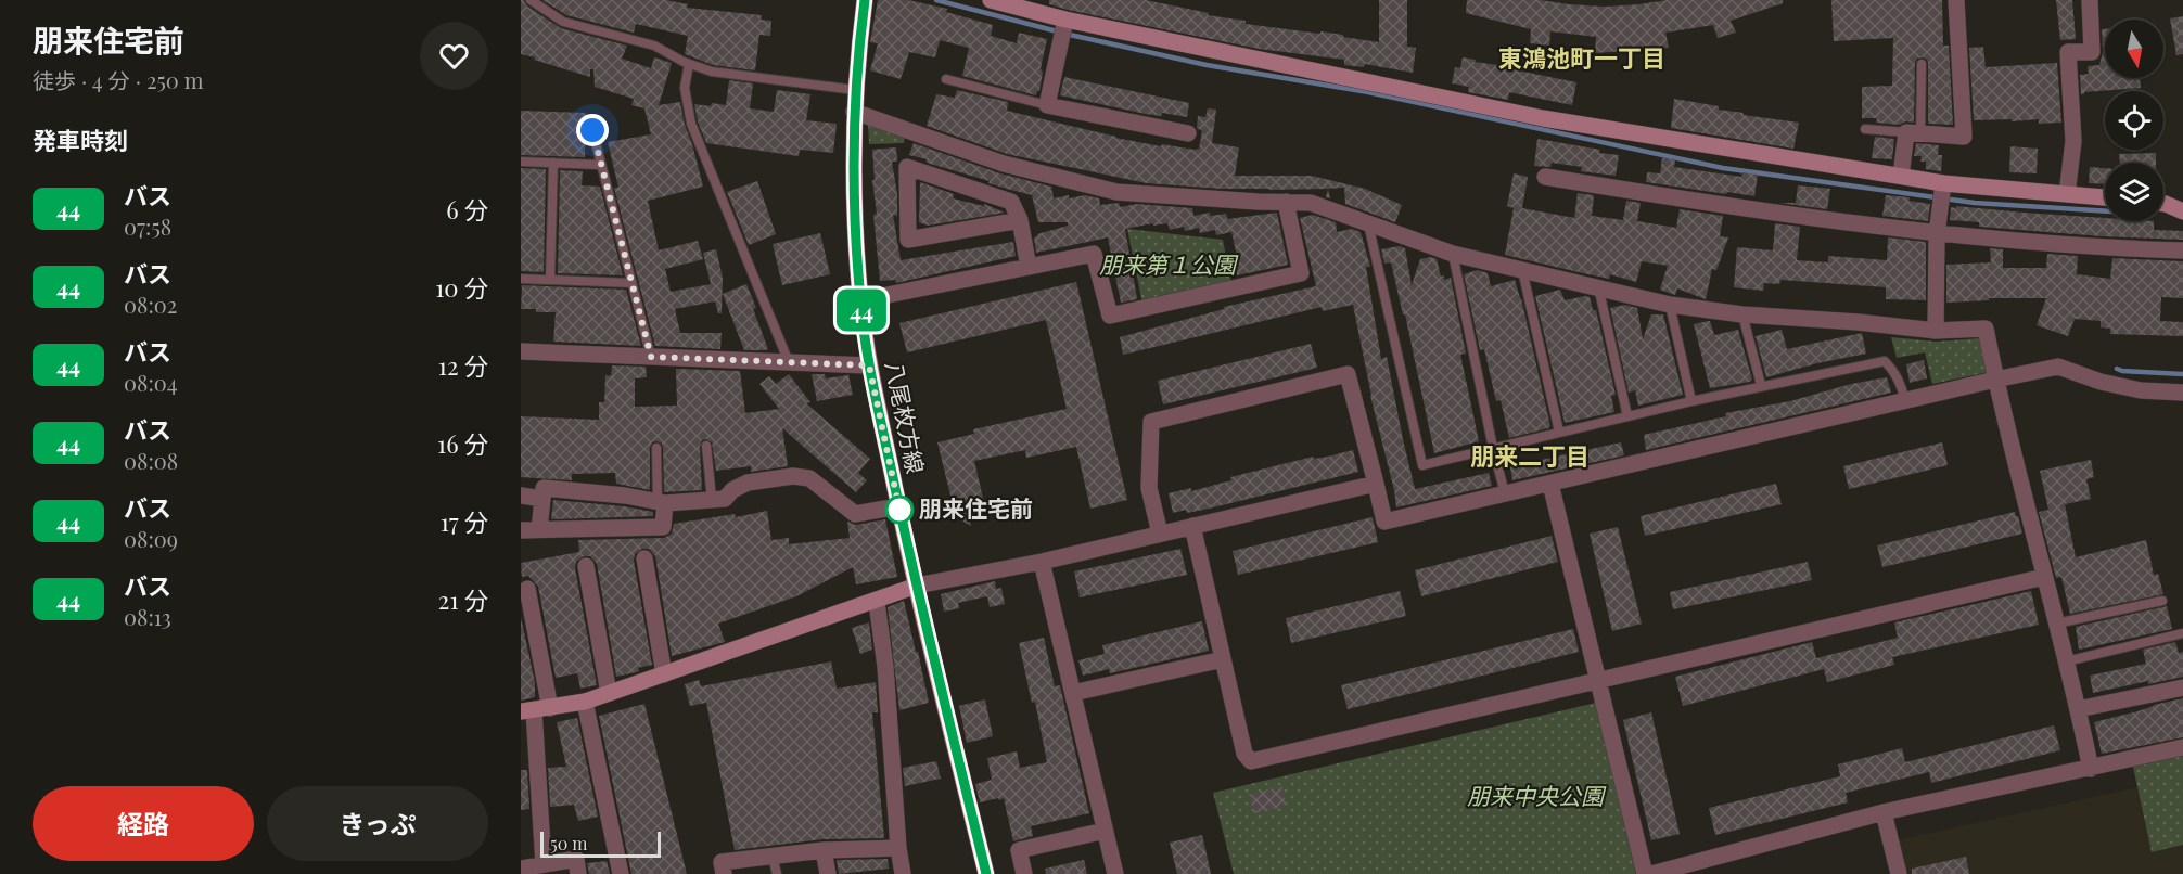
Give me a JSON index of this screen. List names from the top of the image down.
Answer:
{
  "streets": {
    "main road": ["八尾枚方線"]
  },
  "districts": ["東鴻池町一丁目", "朋来二丁目"],
  "parks": ["朋来第１公園", "朋来中央公園"],
  "places": ["朋来住宅前"],
  "lines": ["bus line 44"],
  "scale_bar": "50 m",
  "north": "bottom",
  "page": {
    "heading": [
      ["朋来住宅前", "徒歩 · 4 分 · 250 m"],
      "発車時刻"
    ],
    "on_map": "44",
    "list": [
      {
        "mark": "44",
        "name": "バス",
        "note": "07:58",
        "value": "6 分"
      },
      {
        "mark": "44",
        "name": "バス",
        "note": "08:02",
        "value": "10 分"
      },
      {
        "mark": "44",
        "name": "バス",
        "note": "08:04",
        "value": "12 分"
      },
      {
        "mark": "44",
        "name": "バス",
        "note": "08:08",
        "value": "16 分"
      },
      {
        "mark": "44",
        "name": "バス",
        "note": "08:09",
        "value": "17 分"
      },
      {
        "mark": "44",
        "name": "バス",
        "note": "08:13",
        "value": "21 分"
      }
    ],
    "buttons": ["経路", "きっぷ"],
    "scale": "50 m"
  }
}
